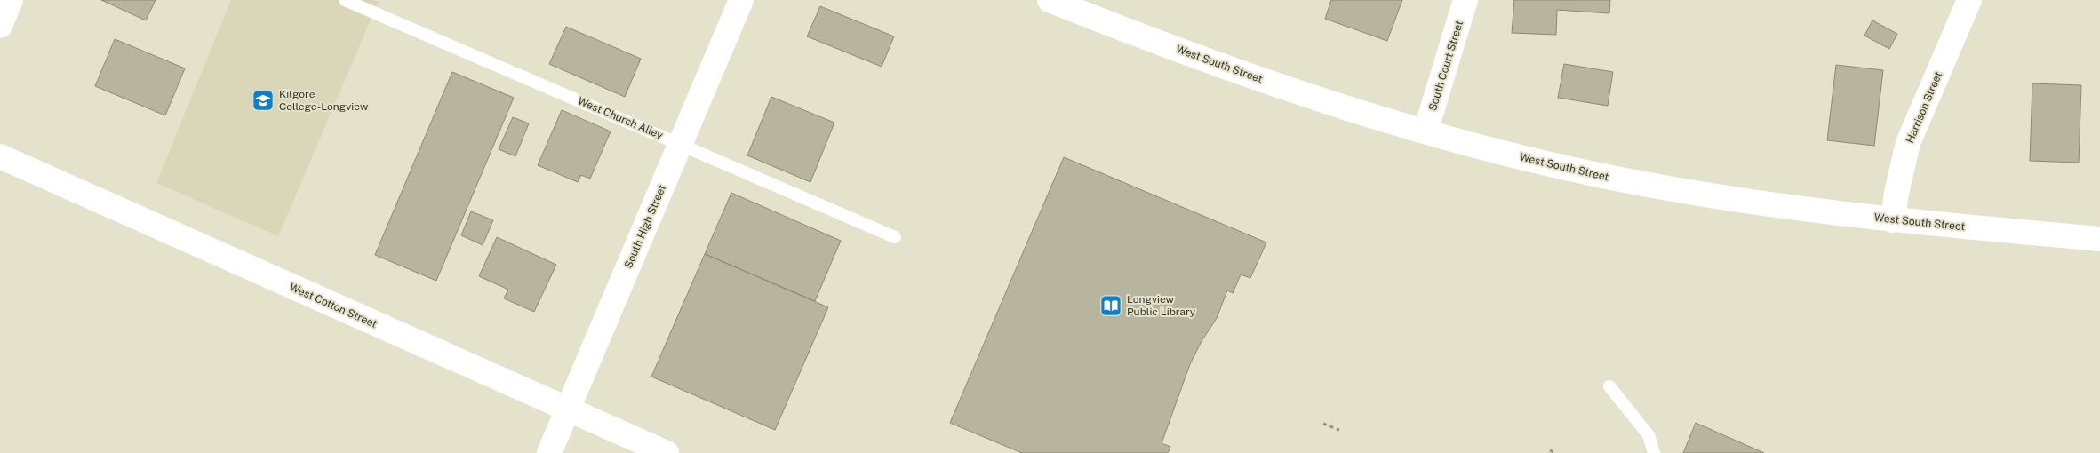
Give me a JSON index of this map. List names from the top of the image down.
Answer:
{
  "streets": {
    "street": [
      "West South Street",
      "South Court Street",
      "Harrison Street",
      "South High Street",
      "West Cotton Street"
    ],
    "lane": ["West Church Alley"]
  },
  "crossings": [
    ["West South Street", "South Court Street"],
    ["West South Street", "Harrison Street"],
    ["West Church Alley", "South High Street"],
    ["South High Street", "West Cotton Street"]
  ],
  "places": {
    "school or university": ["Kilgore College-Longview"],
    "library": ["Longview Public Library"]
  }
}
